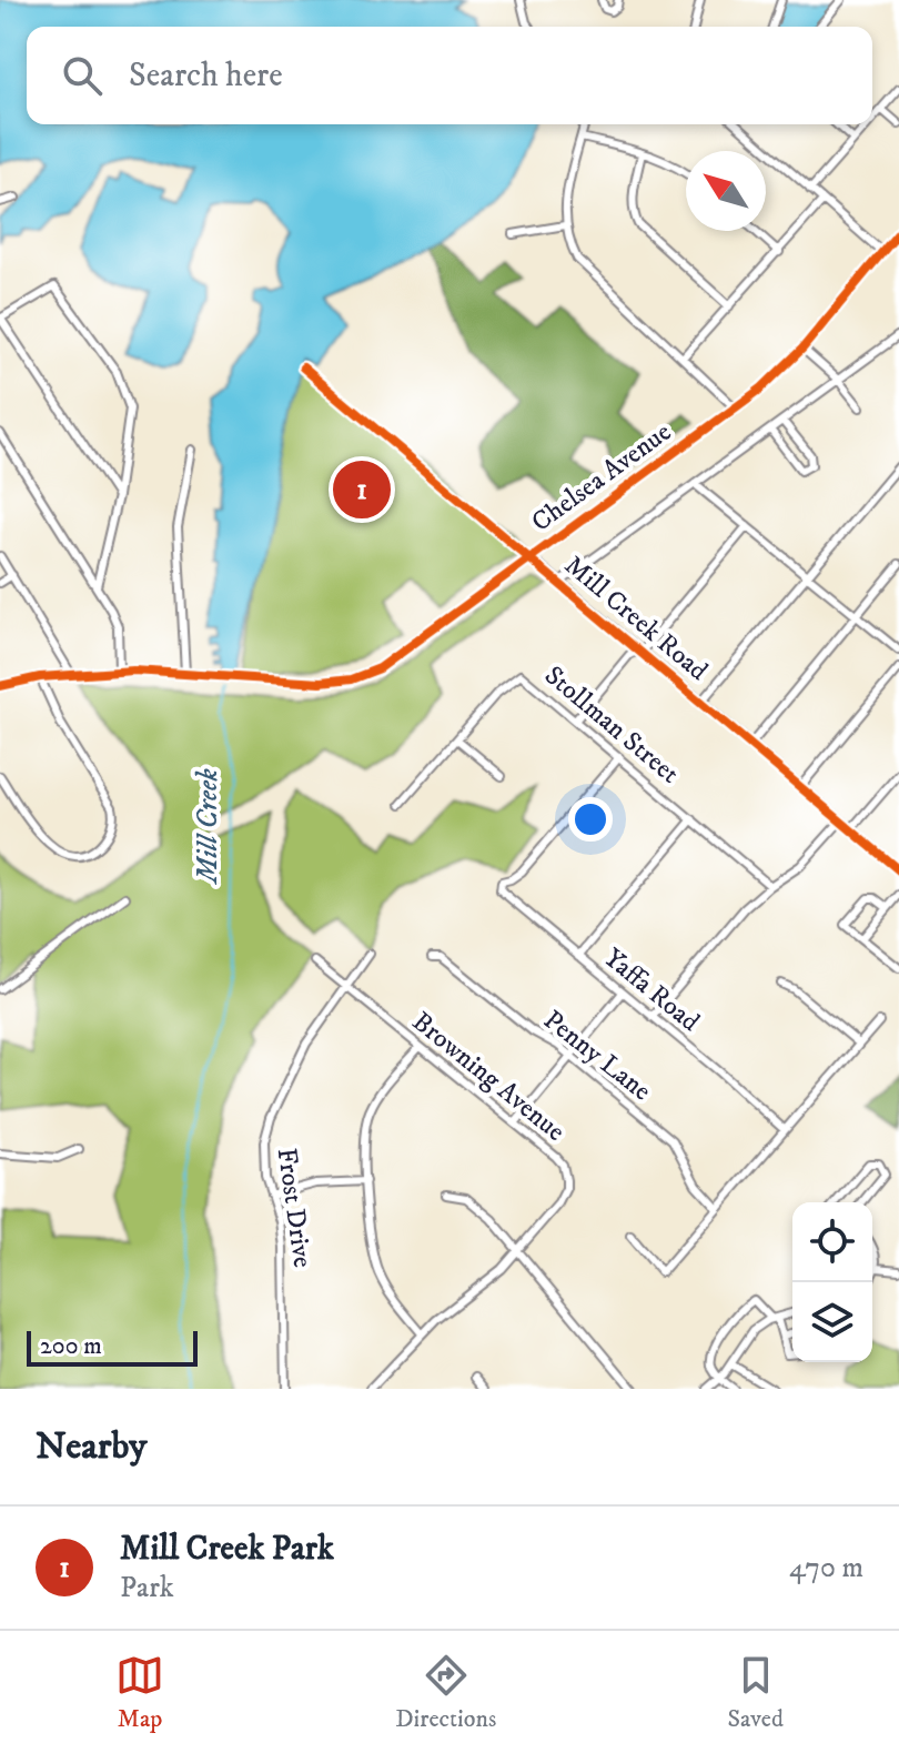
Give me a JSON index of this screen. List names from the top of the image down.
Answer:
{
  "streets": {
    "main road": ["Chelsea Avenue", "Mill Creek Road"],
    "street": [
      "Stollman Street",
      "Yaffa Road",
      "Penny Lane",
      "Browning Avenue",
      "Frost Drive"
    ]
  },
  "crossings": [
    ["Chelsea Avenue", "Mill Creek Road"],
    ["Stollman Street", "Yaffa Road"],
    ["Browning Avenue", "Frost Drive"]
  ],
  "water": ["Mill Creek"],
  "scale_bar": "200 m",
  "north": "top left",
  "page": {
    "search": "Search here",
    "pins": "1",
    "scale": "200 m",
    "heading": "Nearby",
    "list": [
      {
        "mark": "1",
        "name": "Mill Creek Park",
        "note": "Park",
        "value": "470 m"
      }
    ],
    "nav": ["Map", "Directions", "Saved"]
  }
}
